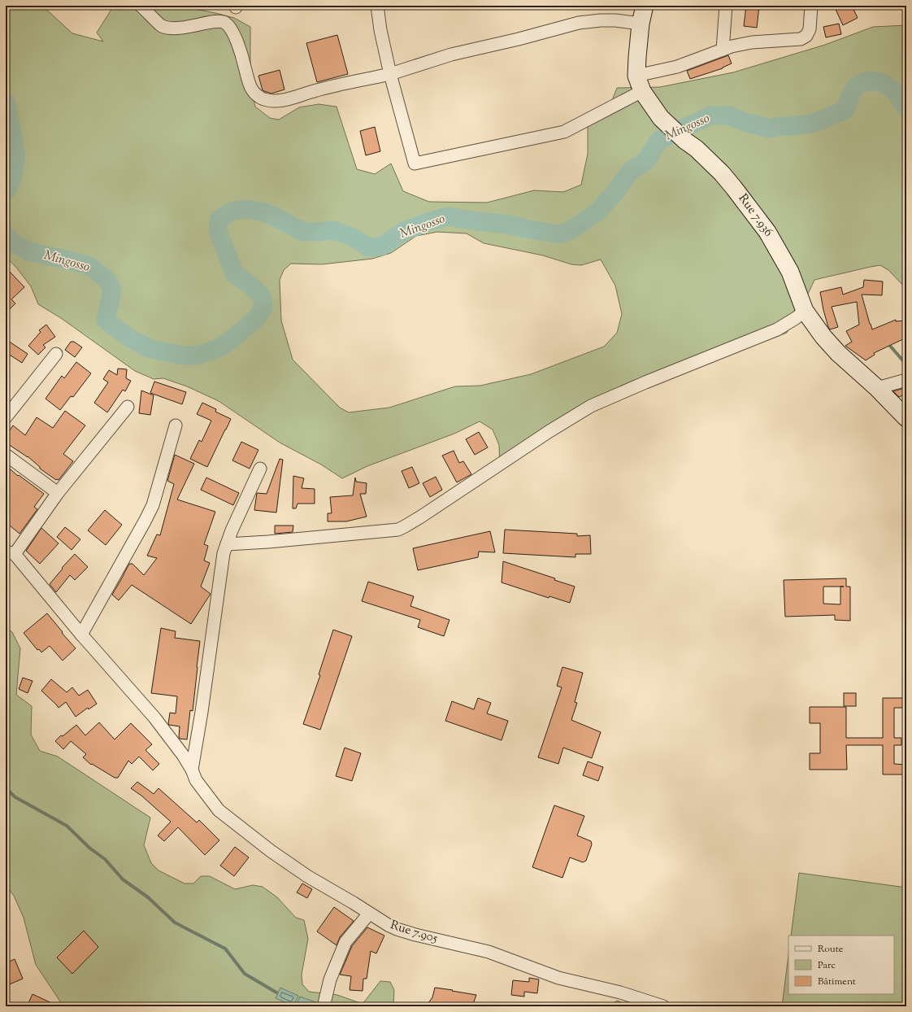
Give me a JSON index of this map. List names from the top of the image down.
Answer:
{
  "streets": {
    "street": ["Rue 7.936", "Rue 7.905"]
  },
  "water": ["Mingosso"],
  "legend": ["Route", "Parc", "Bâtiment"]
}
